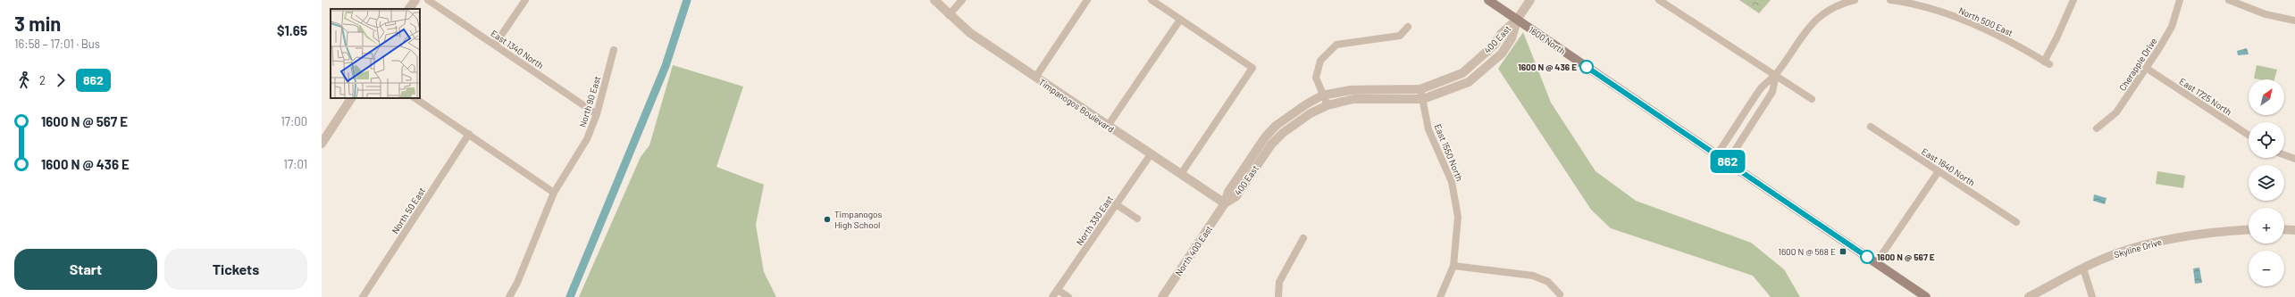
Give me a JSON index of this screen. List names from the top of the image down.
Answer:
{
  "streets": {
    "main road": ["1600 North"],
    "street": [
      "North 500 East",
      "400 East",
      "East 1340 North",
      "Cherapple Drive",
      "East 1725 North",
      "North 90 East",
      "Timpanogos Boulevard",
      "East 1550 North",
      "East 1640 North",
      "North 50 East",
      "North 330 East",
      "Skyline Drive",
      "North 400 East"
    ]
  },
  "crossings": [
    ["400 East", "1600 North"],
    ["400 East", "Timpanogos Boulevard"],
    ["400 East", "East 1550 North"],
    ["400 East", "North 400 East"],
    ["East 1340 North", "North 90 East"],
    ["Cherapple Drive", "East 1725 North"],
    ["Timpanogos Boulevard", "North 330 East"],
    ["Timpanogos Boulevard", "North 400 East"]
  ],
  "places": {
    "other": ["1600 N @ 436 E", "Timpanogos High School", "1600 N @ 567 E"],
    "transit": ["1600 N @ 568 E"]
  },
  "lines": ["bus line 862"],
  "north": "top right",
  "page": {
    "heading": ["3 min", "16:58 – 17:01 · Bus", "$1.65"],
    "on_map": "862",
    "legs": ["2", "862"],
    "map_buttons": ["+", "−"],
    "list": [
      {
        "name": "1600 N @ 567 E",
        "value": "17:00"
      },
      {
        "name": "1600 N @ 436 E",
        "value": "17:01"
      }
    ],
    "buttons": ["Start", "Tickets"]
  }
}
